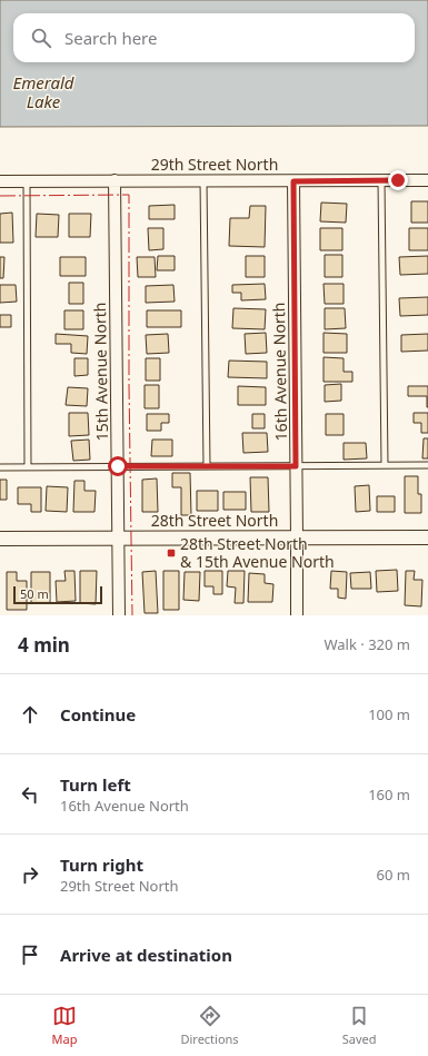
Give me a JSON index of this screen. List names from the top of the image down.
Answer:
{
  "streets": {
    "street": [
      "29th Street North",
      "15th Avenue North",
      "16th Avenue North",
      "28th Street North"
    ]
  },
  "crossings": [
    ["29th Street North", "15th Avenue North"],
    ["29th Street North", "16th Avenue North"],
    ["15th Avenue North", "28th Street North"],
    ["16th Avenue North", "28th Street North"]
  ],
  "water": ["Emerald Lake"],
  "places": {
    "transit": ["28th Street North & 15th Avenue North"]
  },
  "scale_bar": "50 m",
  "page": {
    "search": "Search here",
    "scale": "50 m",
    "heading": ["4 min", "Walk · 320 m"],
    "list": [
      ["Continue", "100 m"],
      ["Turn left", "16th Avenue North", "160 m"],
      ["Turn right", "29th Street North", "60 m"],
      "Arrive at destination"
    ],
    "nav": ["Map", "Directions", "Saved"]
  }
}
